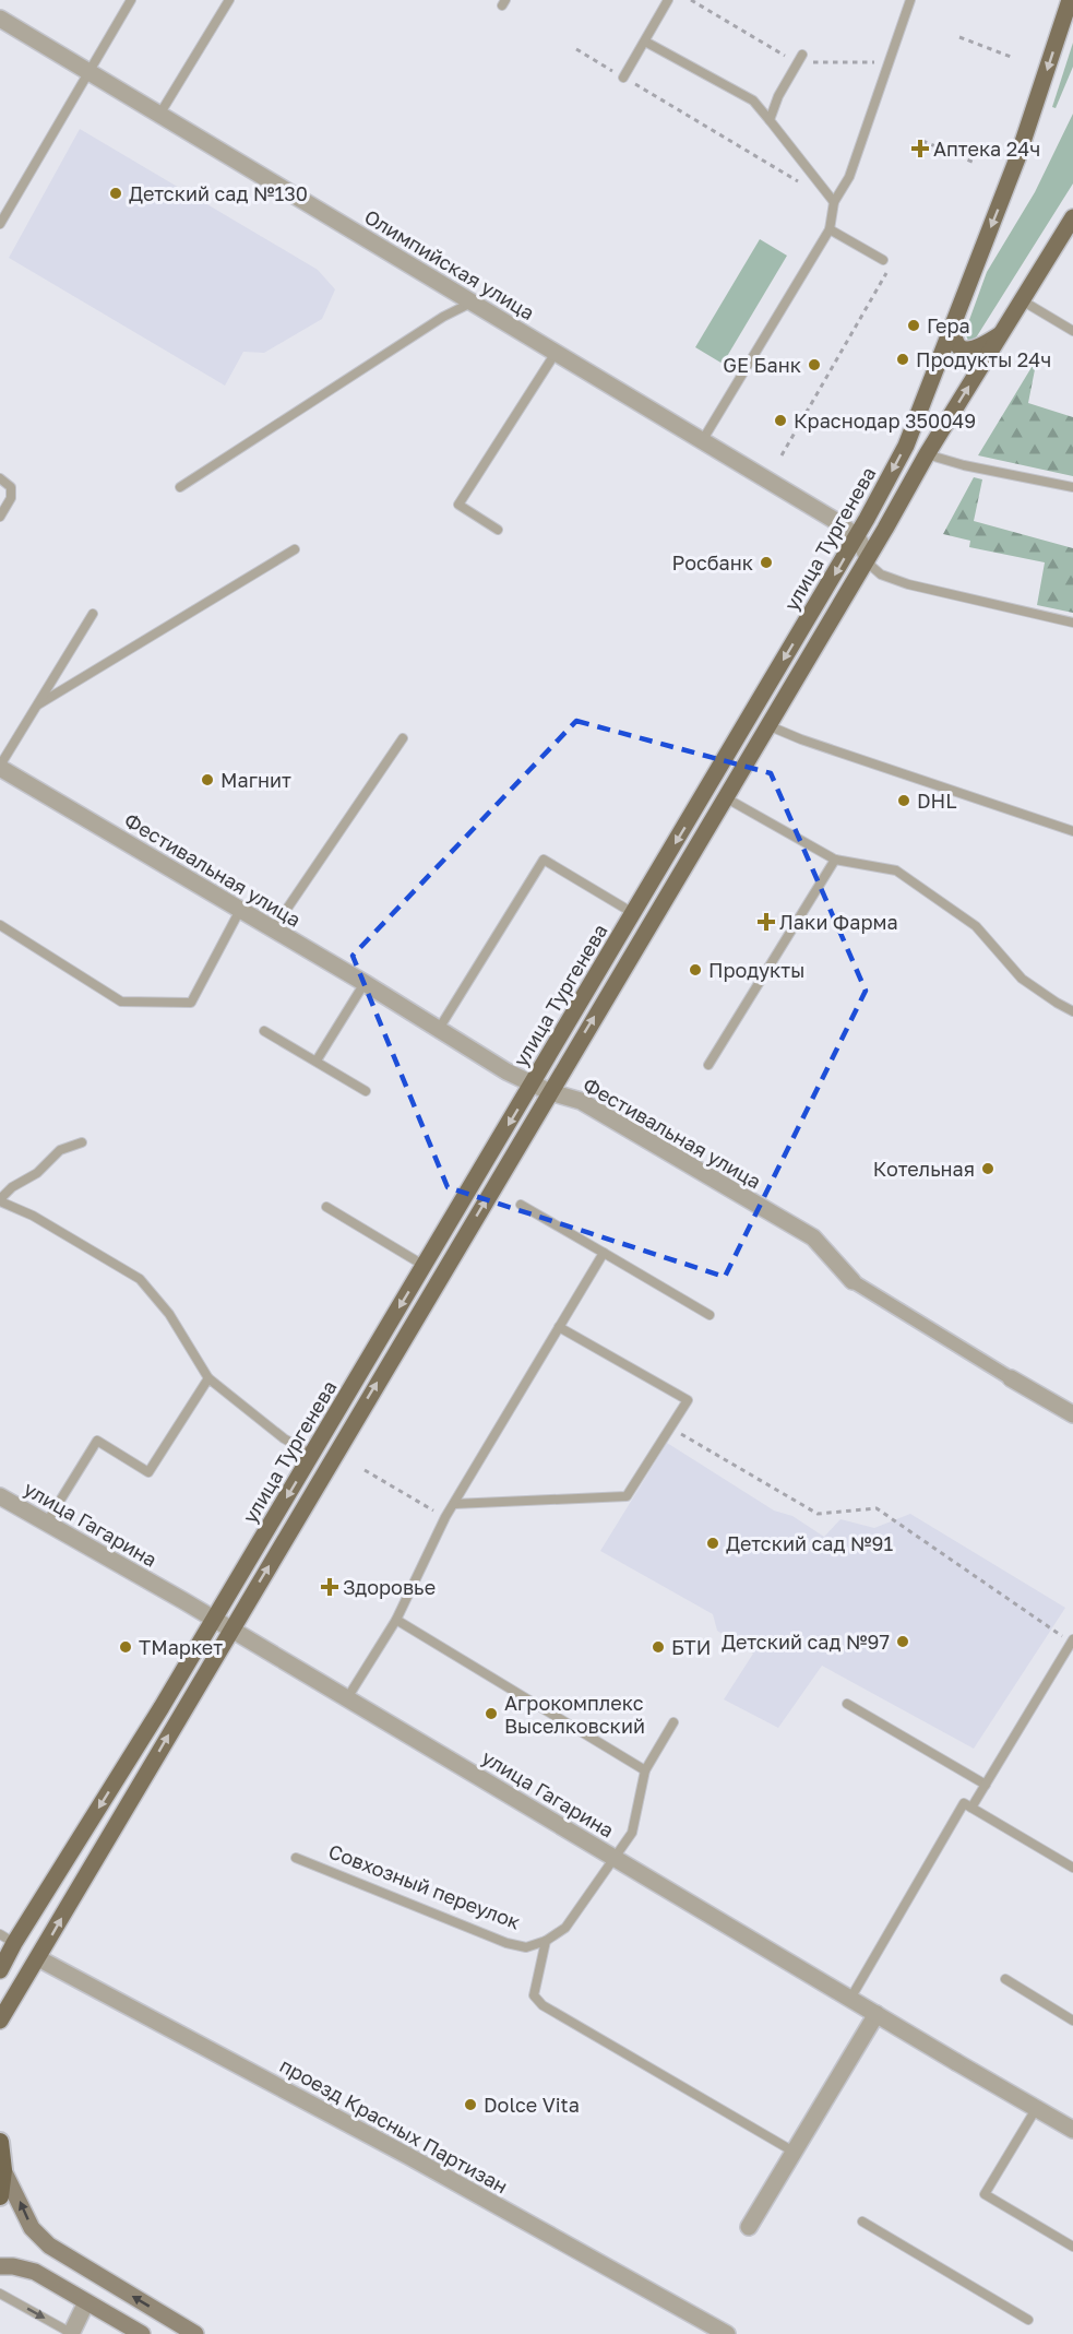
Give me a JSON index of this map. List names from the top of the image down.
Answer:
{
  "streets": {
    "main road": ["улица Тургенева"],
    "street": [
      "Олимпийская улица",
      "Фестивальная улица",
      "улица Гагарина",
      "проезд Красных Партизан"
    ],
    "lane": ["Совхозный переулок"]
  },
  "crossings": [
    ["Олимпийская улица", "улица Тургенева"],
    ["улица Тургенева", "Фестивальная улица"],
    ["улица Тургенева", "улица Гагарина"],
    ["улица Тургенева", "проезд Красных Партизан"]
  ],
  "places": {
    "health": ["Аптека 24ч", "Лаки Фарма", "Здоровье"],
    "other": [
      "Детский сад №130",
      "Гера",
      "Продукты 24ч",
      "GE Банк",
      "Краснодар 350049",
      "Росбанк",
      "Магнит",
      "DHL",
      "Продукты",
      "Котельная",
      "Детский сад №91",
      "Детский сад №97",
      "ТМаркет",
      "БТИ",
      "Агрокомплекс Выселковский",
      "Dolce Vita"
    ]
  }
}
